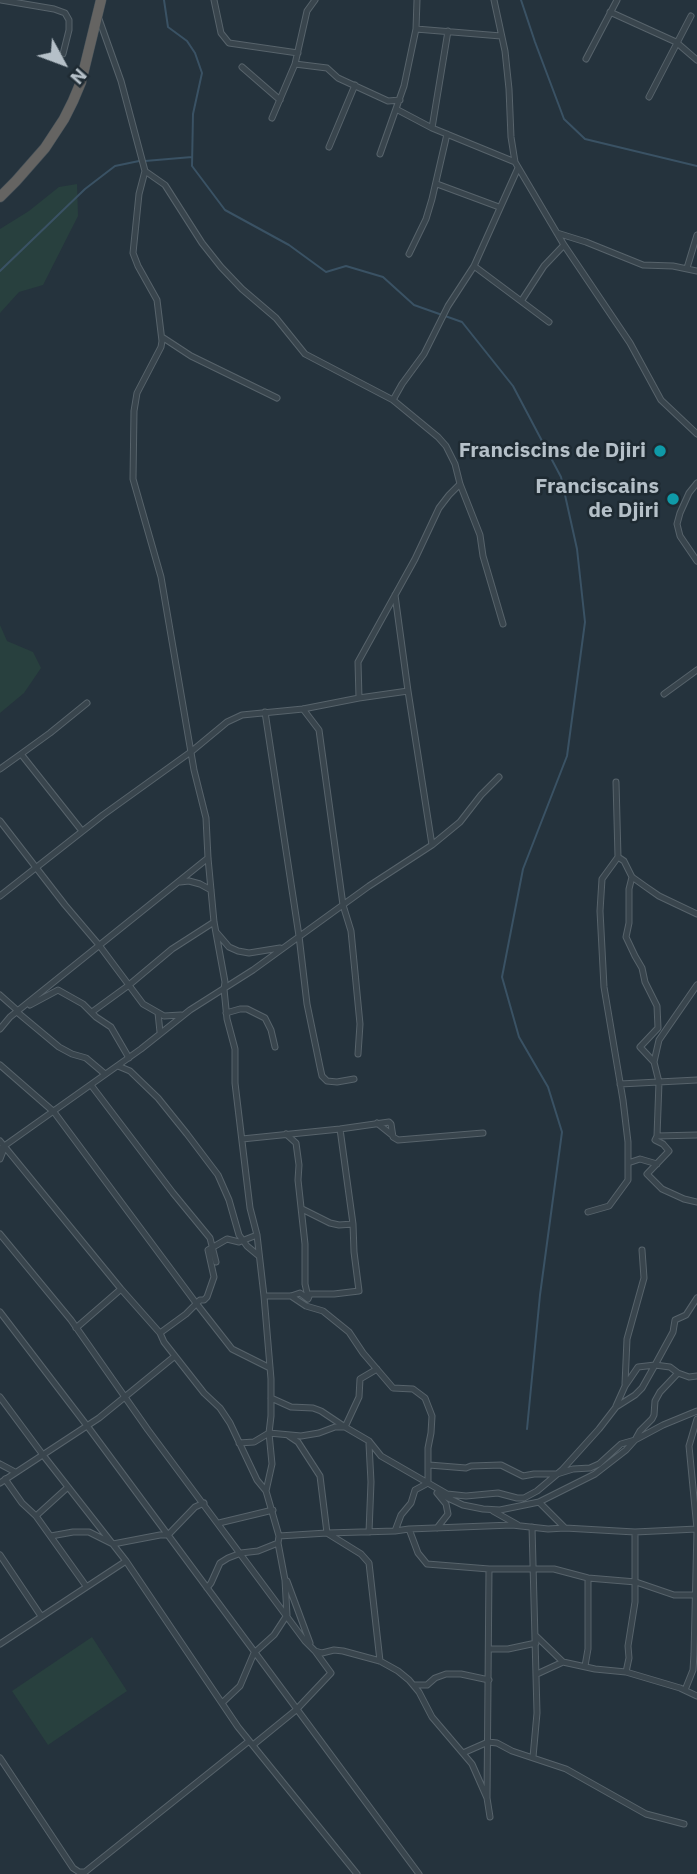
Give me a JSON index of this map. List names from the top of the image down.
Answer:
{
  "places": ["Franciscins de Djiri", "Franciscains de Djiri"],
  "north": "bottom right"
}
